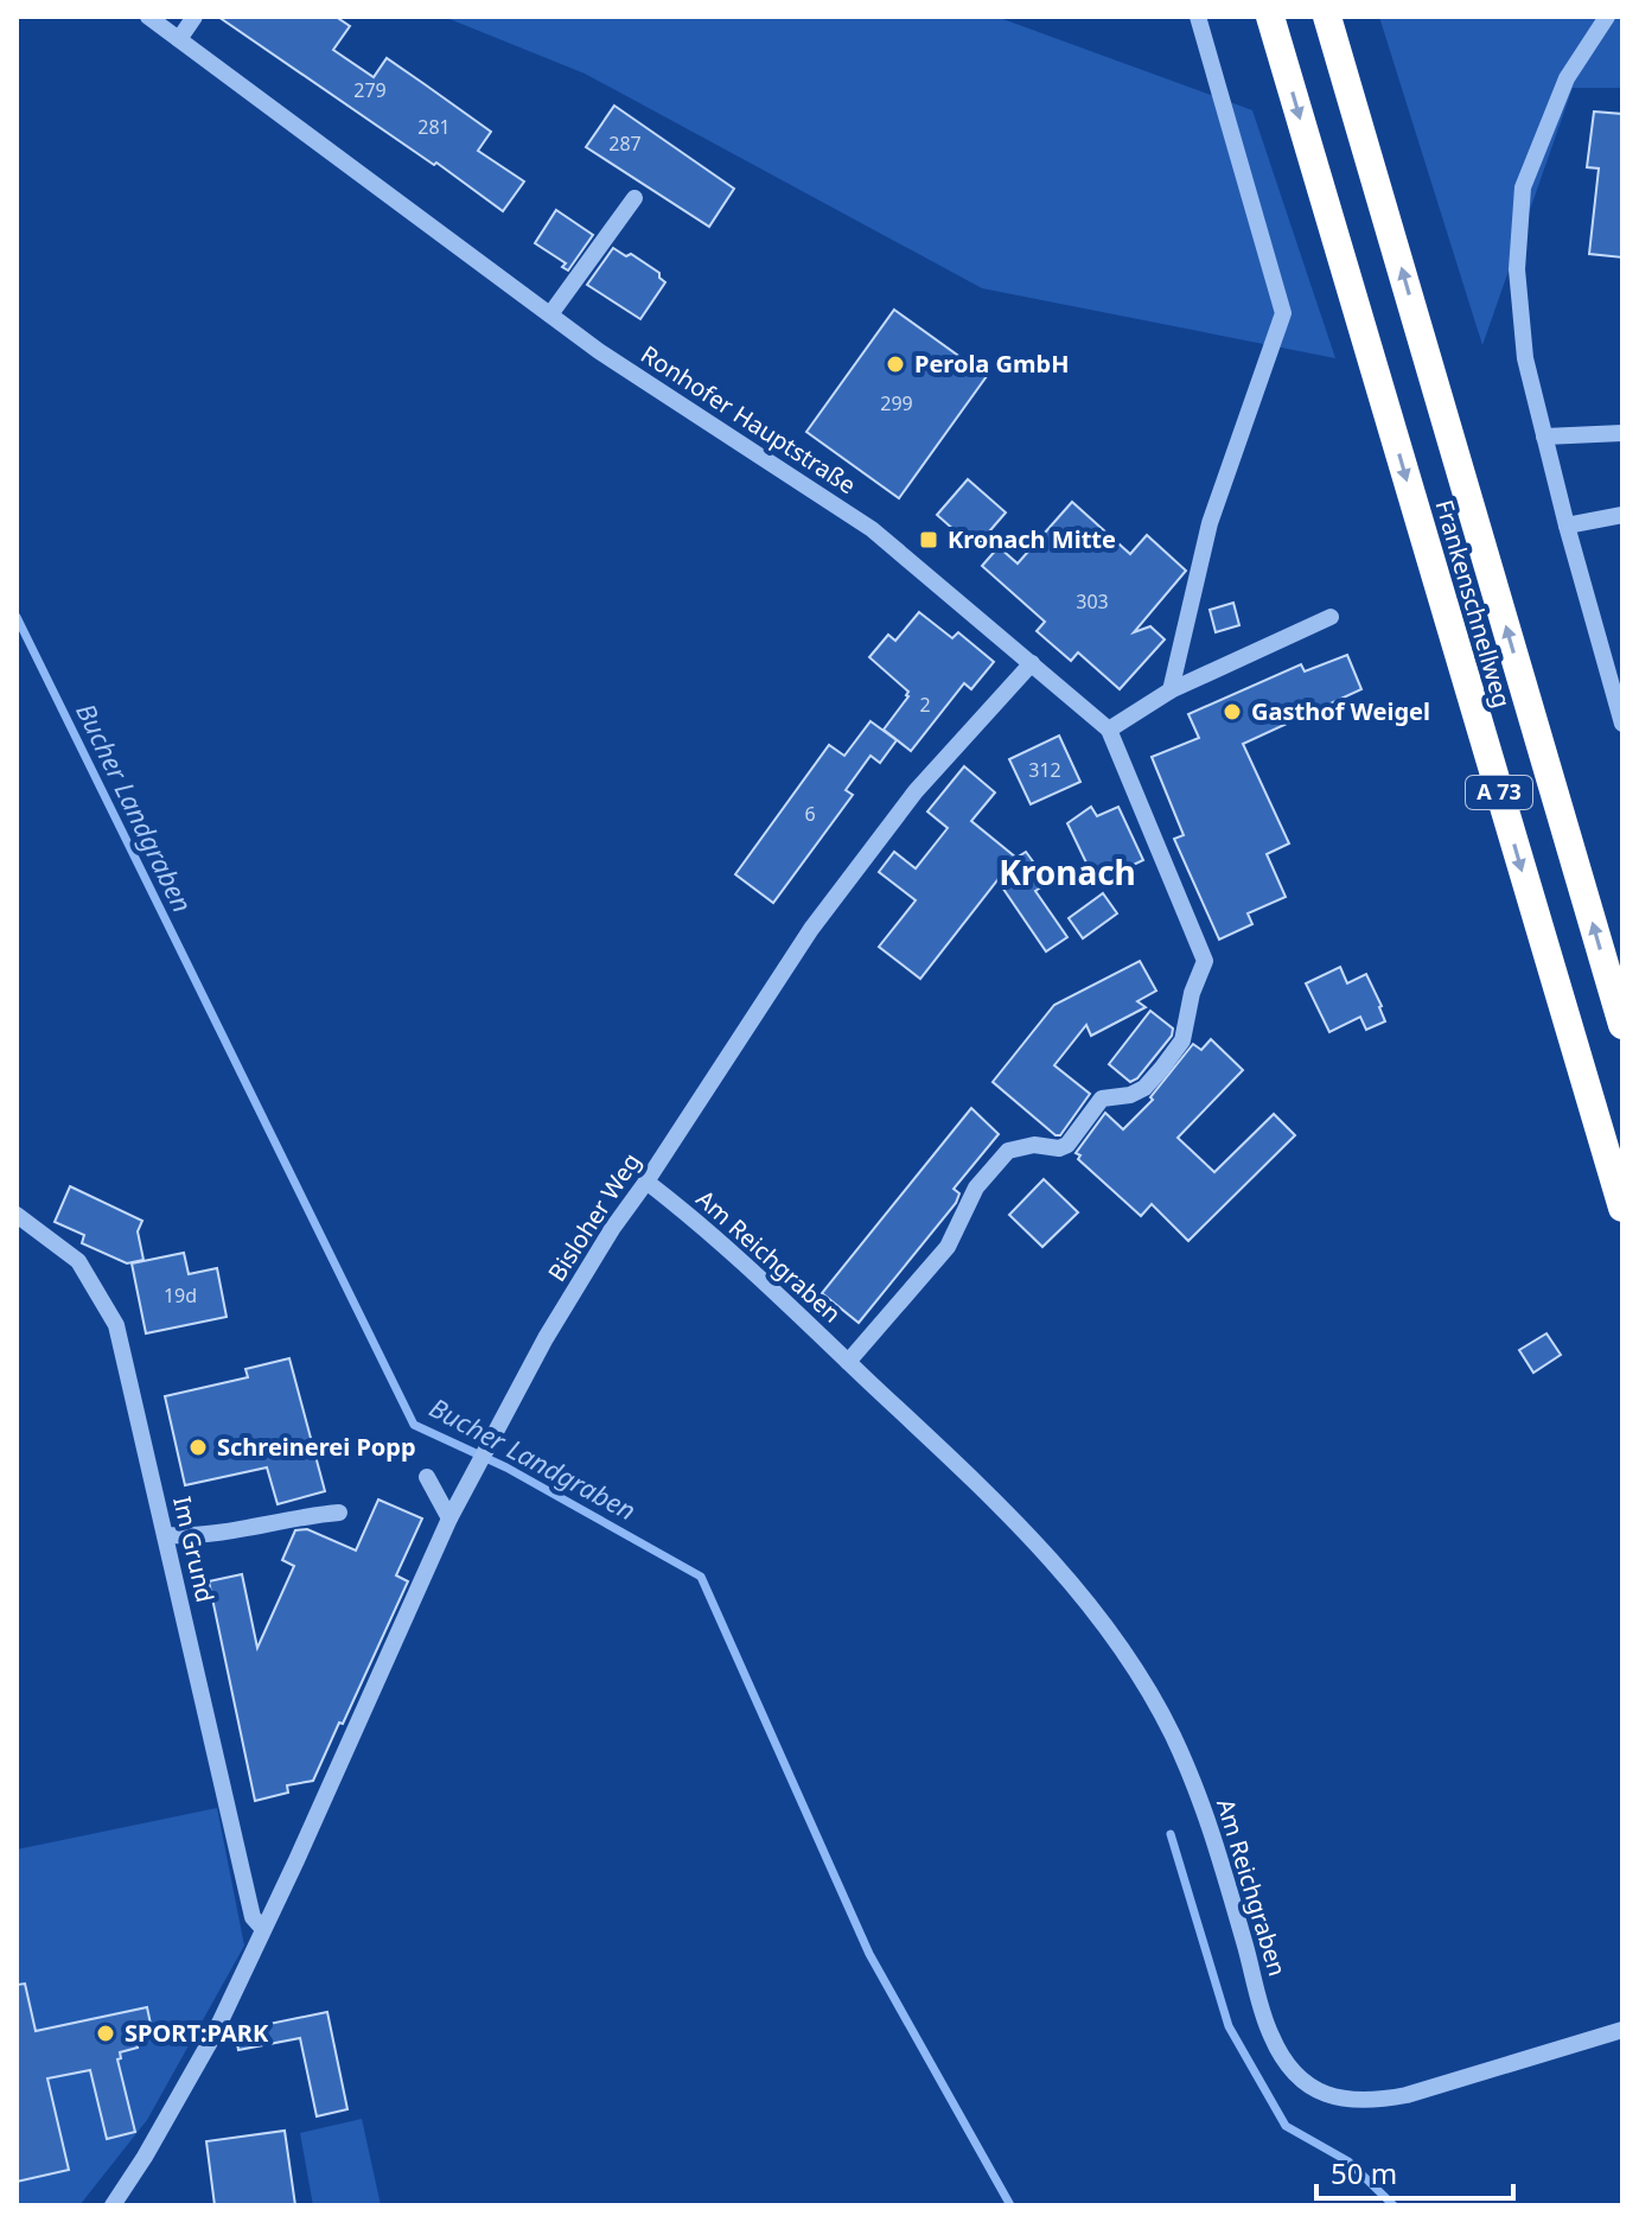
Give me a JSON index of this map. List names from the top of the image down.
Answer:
{
  "streets": {
    "highway": ["Frankenschnellweg", "A 73"],
    "street": [
      "Ronhofer Hauptstraße",
      "Bisloher Weg",
      "Am Reichgraben",
      "Im Grund"
    ]
  },
  "crossings": [
    ["Ronhofer Hauptstraße", "Bisloher Weg"],
    ["Ronhofer Hauptstraße", "Am Reichgraben"],
    ["Bisloher Weg", "Am Reichgraben"],
    ["Bisloher Weg", "Im Grund"]
  ],
  "districts": ["Kronach"],
  "water": ["Bucher Landgraben"],
  "places": {
    "other": [
      "Perola GmbH",
      "Gasthof Weigel",
      "Schreinerei Popp",
      "SPORT:PARK"
    ],
    "transit": ["Kronach Mitte"]
  },
  "house_numbers": [
    "279",
    "281",
    "287",
    "299",
    "303",
    "2",
    "312",
    "6",
    "19d"
  ],
  "scale_bar": "50 m"
}
